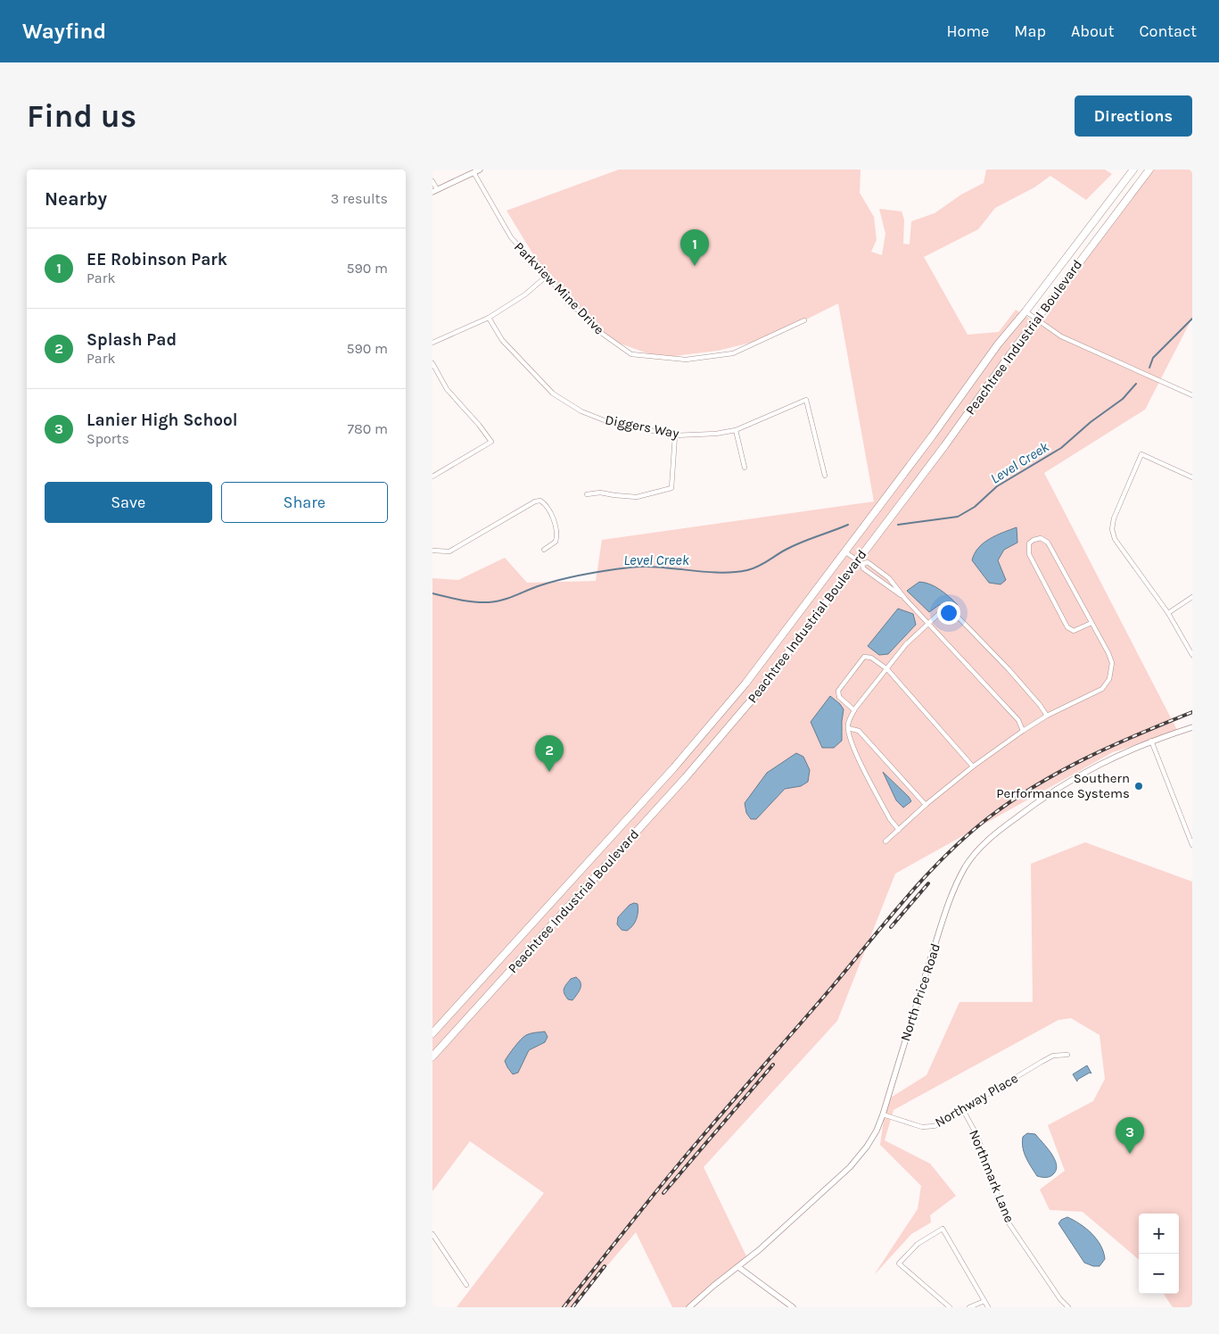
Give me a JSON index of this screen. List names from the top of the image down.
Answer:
{
  "streets": {
    "highway": ["Peachtree Industrial Boulevard"],
    "street": [
      "Parkview Mine Drive",
      "Diggers Way",
      "North Price Road",
      "Northway Place",
      "Northmark Lane"
    ]
  },
  "crossings": [
    ["North Price Road", "Northway Place"],
    ["Northway Place", "Northmark Lane"]
  ],
  "water": ["Level Creek"],
  "places": ["Southern Performance Systems"],
  "page": {
    "header": "Wayfind",
    "nav": [
      "Home",
      "Map",
      "About",
      "Contact"
    ],
    "buttons": [
      "Directions",
      ["Save", "Share"]
    ],
    "title": "Find us",
    "heading": ["Nearby", "3 results"],
    "list": [
      {
        "mark": "1",
        "name": "EE Robinson Park",
        "note": "Park",
        "value": "590 m"
      },
      {
        "mark": "2",
        "name": "Splash Pad",
        "note": "Park",
        "value": "590 m"
      },
      {
        "mark": "3",
        "name": "Lanier High School",
        "note": "Sports",
        "value": "780 m"
      }
    ],
    "pins": ["1", "2", "3"],
    "map_buttons": ["+", "−"]
  }
}
